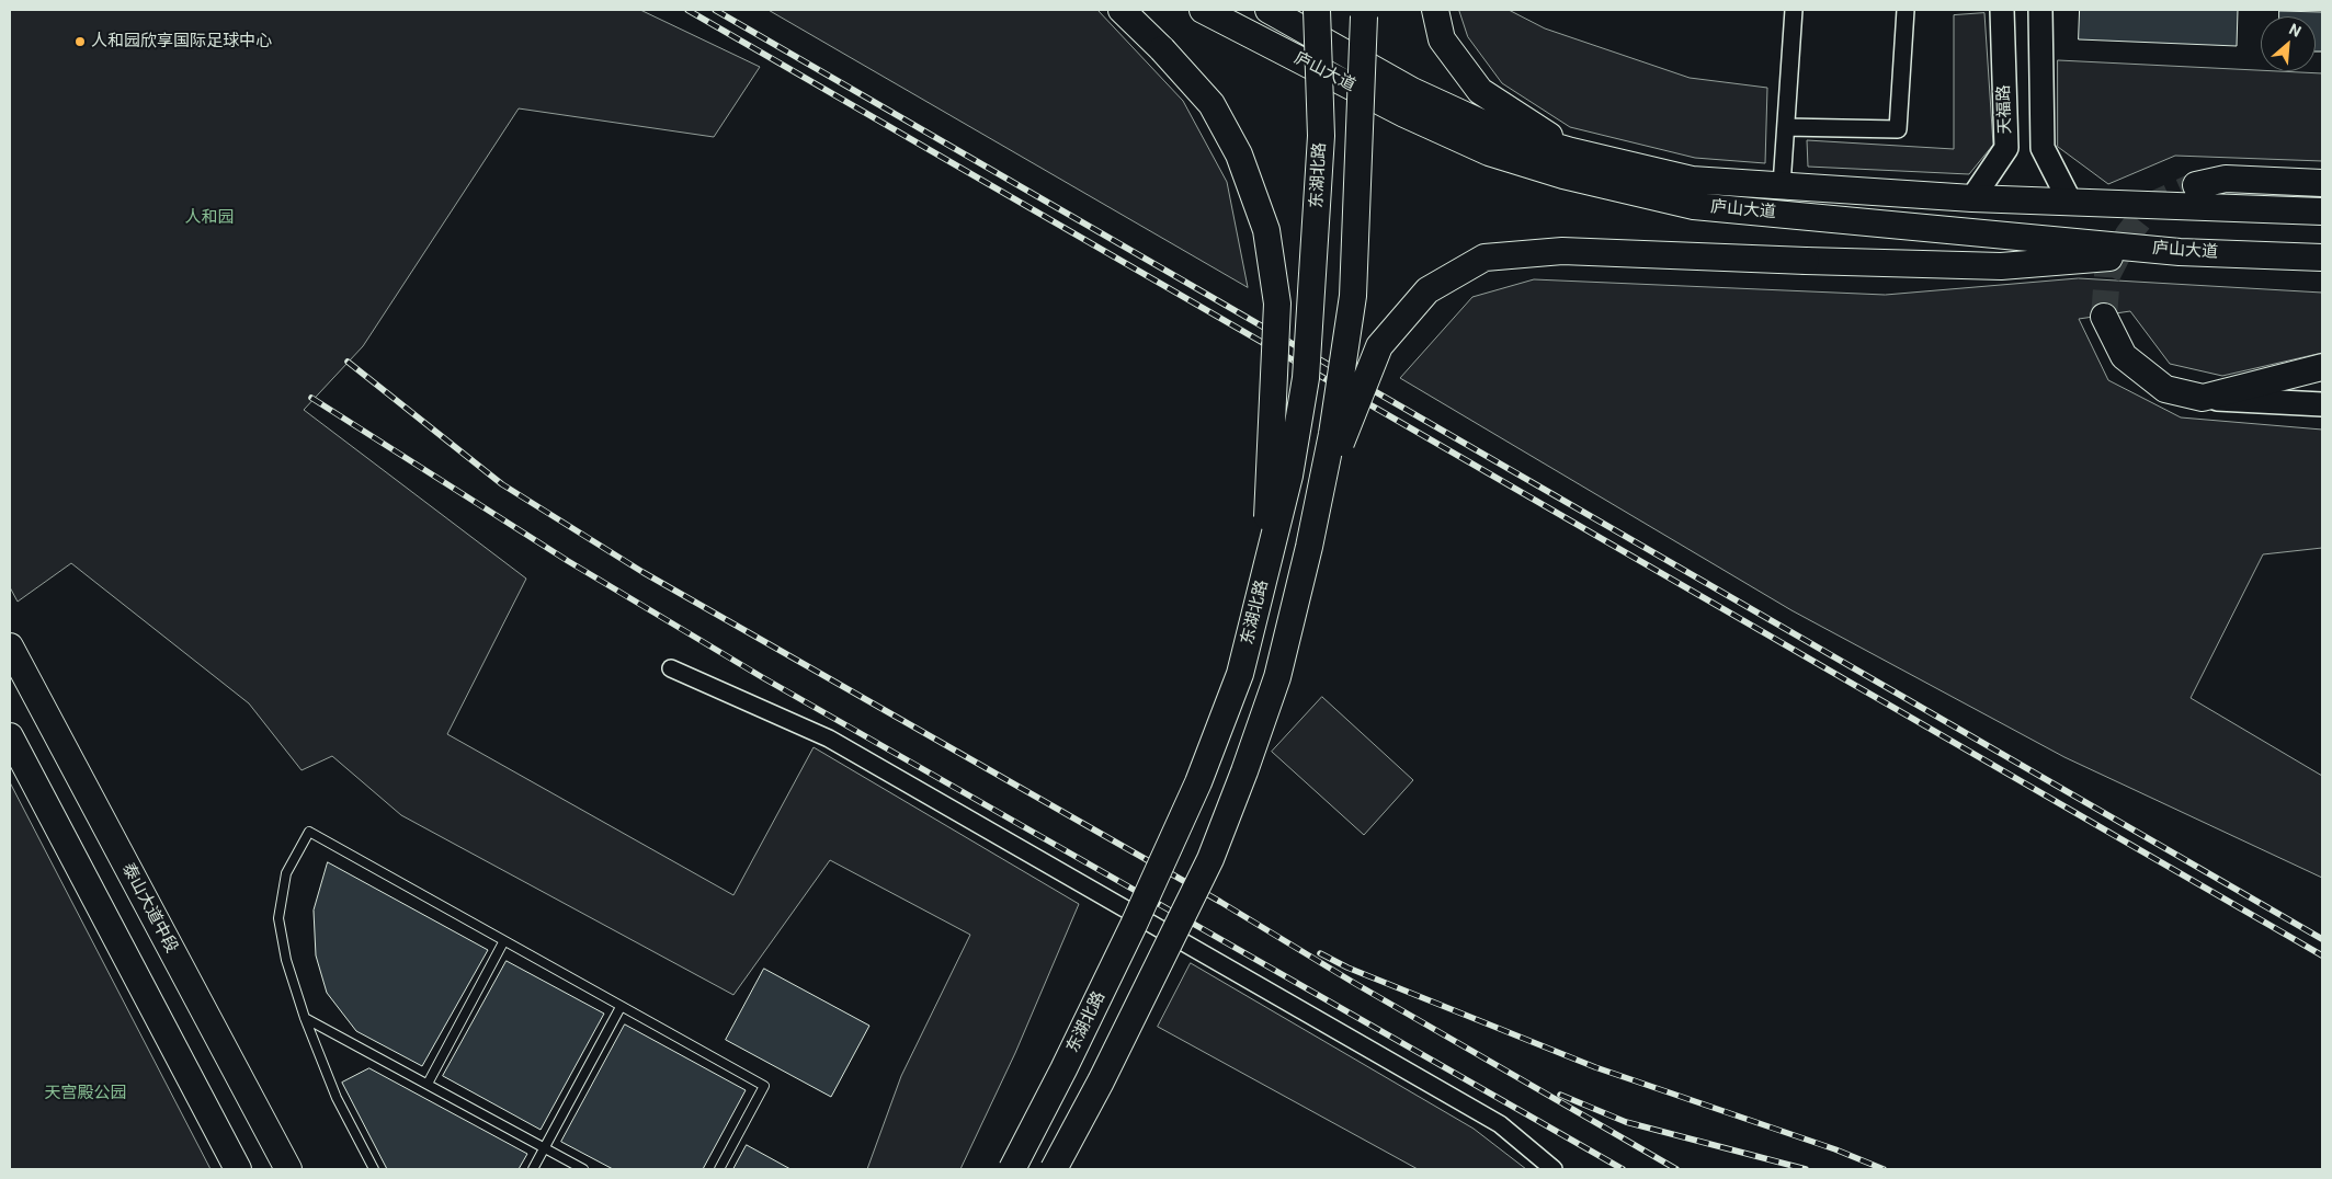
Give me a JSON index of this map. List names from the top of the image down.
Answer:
{
  "streets": {
    "main road": ["庐山大道", "东湖北路", "泰山大道中段"],
    "street": ["天福路"]
  },
  "crossings": [
    ["庐山大道", "天福路"]
  ],
  "parks": ["人和园", "天宫殿公园"],
  "places": ["人和园欣享国际足球中心"],
  "north": "top right"
}
